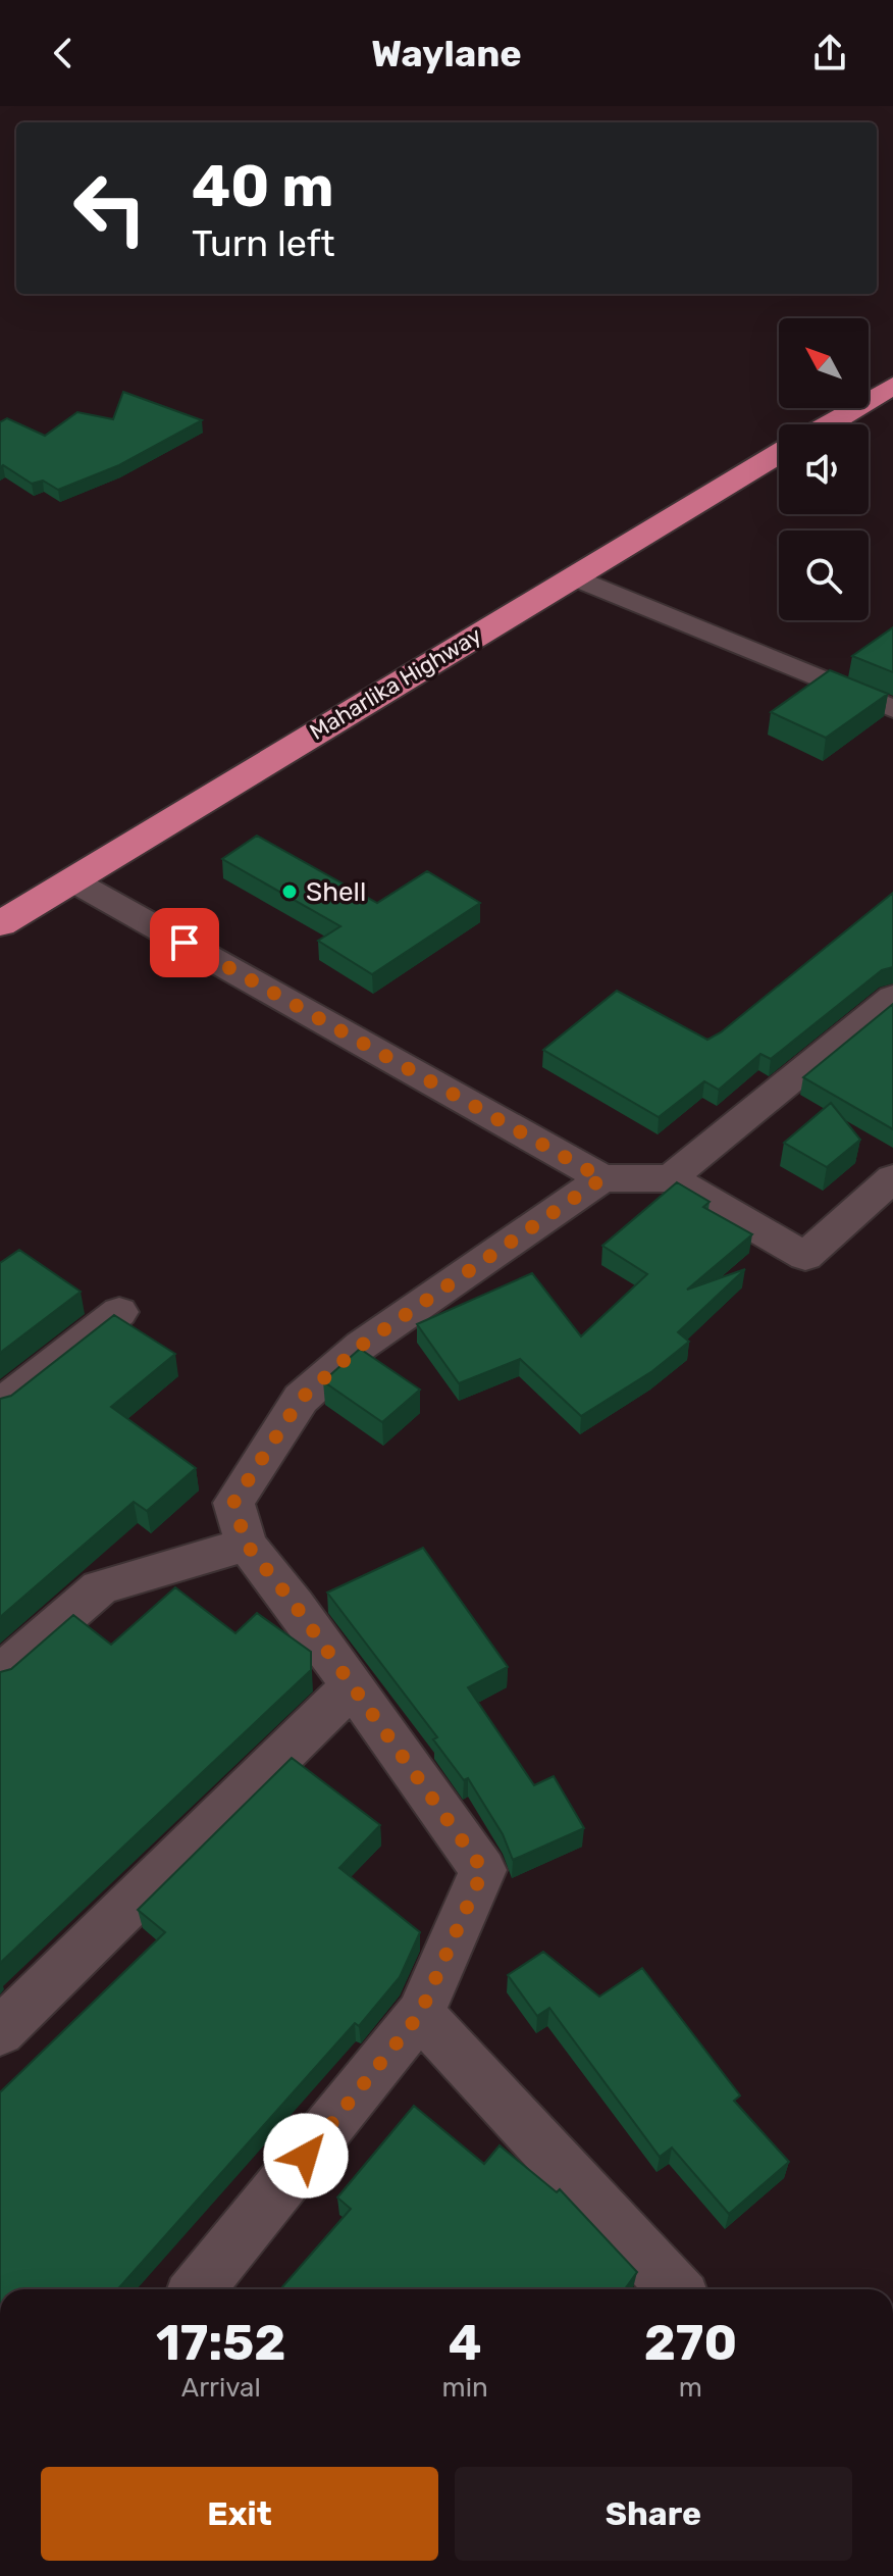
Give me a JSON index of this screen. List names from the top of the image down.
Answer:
{
  "streets": {
    "highway": ["Maharlika Highway"]
  },
  "places": ["Shell"],
  "north": "top left",
  "page": {
    "header": "Waylane",
    "turn": ["40 m", "Turn left"],
    "eta": [
      "17:52",
      "Arrival",
      "4",
      "min",
      "270",
      "m"
    ],
    "buttons": ["Exit", "Share"]
  }
}
